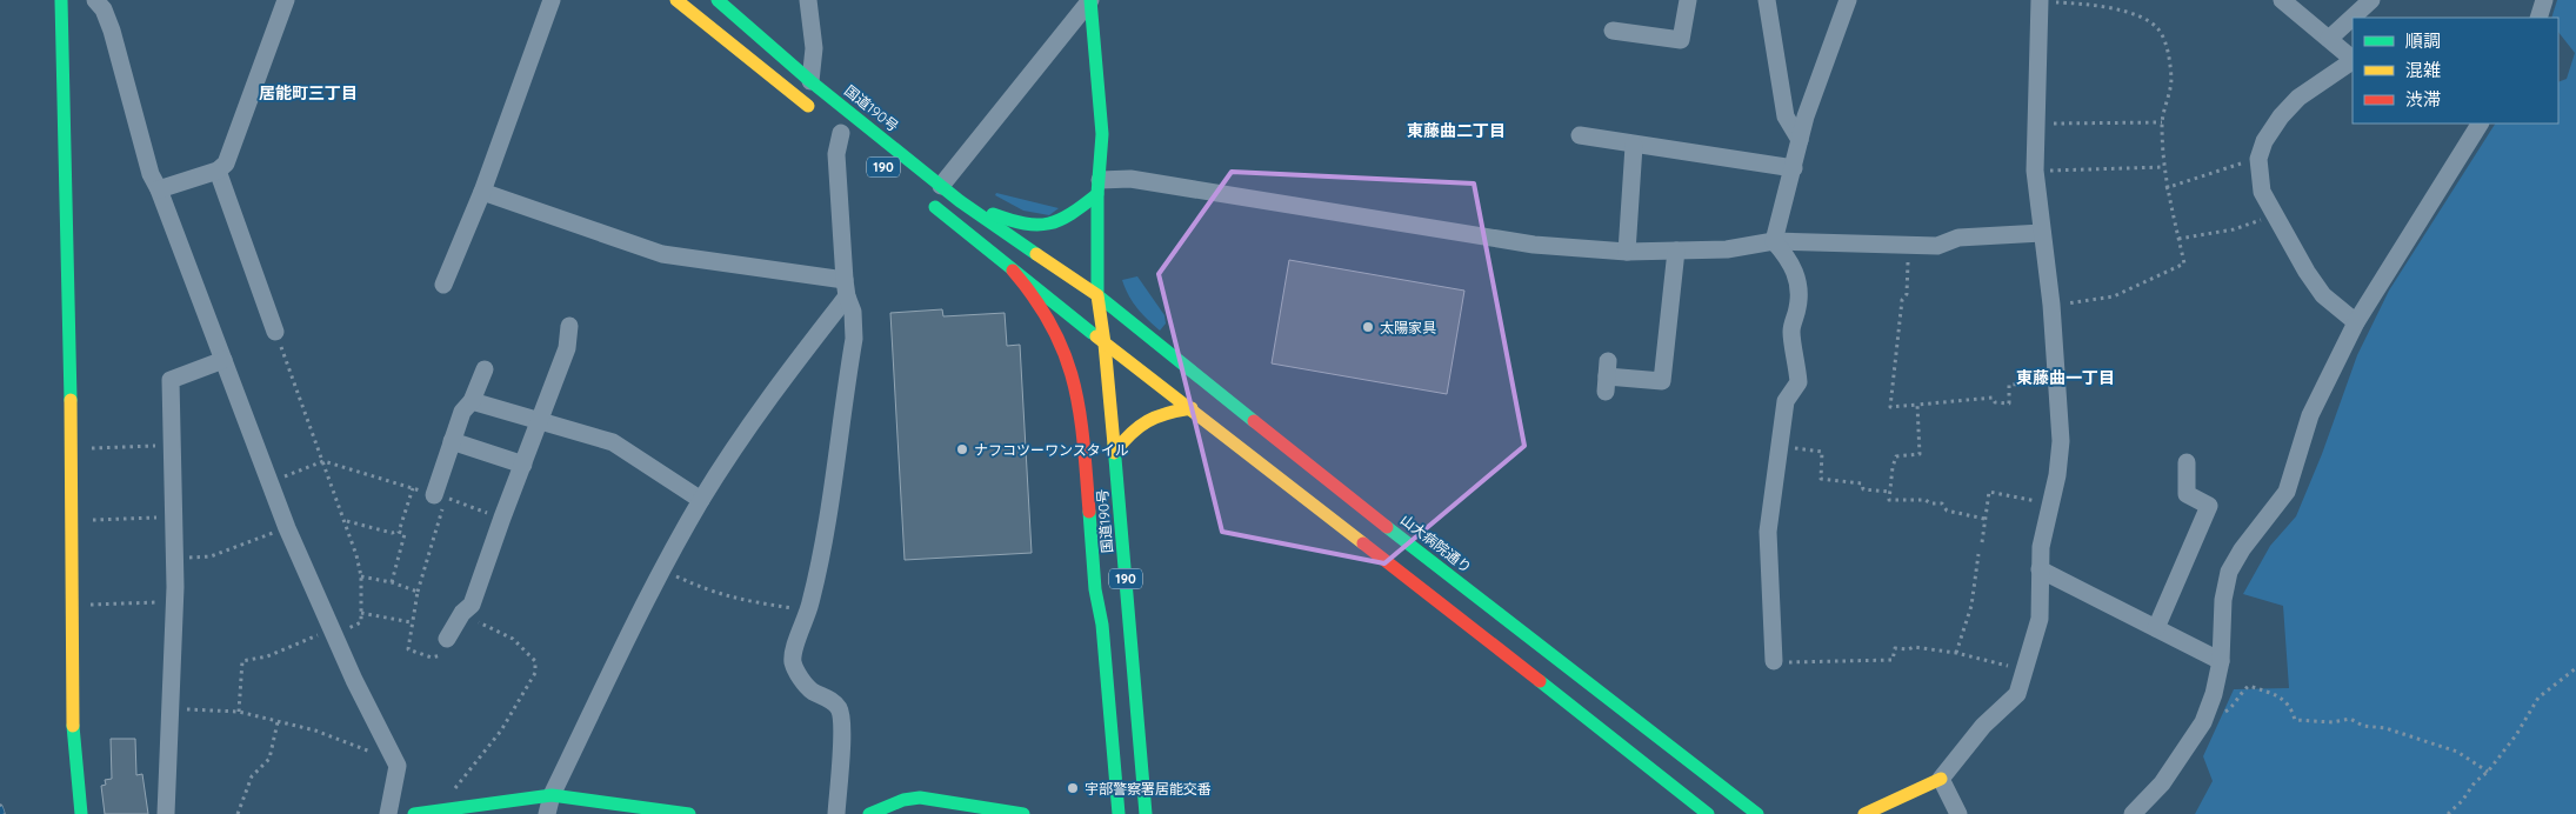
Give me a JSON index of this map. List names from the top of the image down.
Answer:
{
  "streets": {
    "main road": ["国道190号", "190", "山大病院通り"]
  },
  "crossings": [
    ["国道190号", "山大病院通り"]
  ],
  "districts": ["居能町三丁目", "東藤曲二丁目", "東藤曲一丁目"],
  "places": ["太陽家具", "ナフコツーワンスタイル", "宇部警察署居能交番"],
  "legend": ["順調", "混雑", "渋滞"]
}
